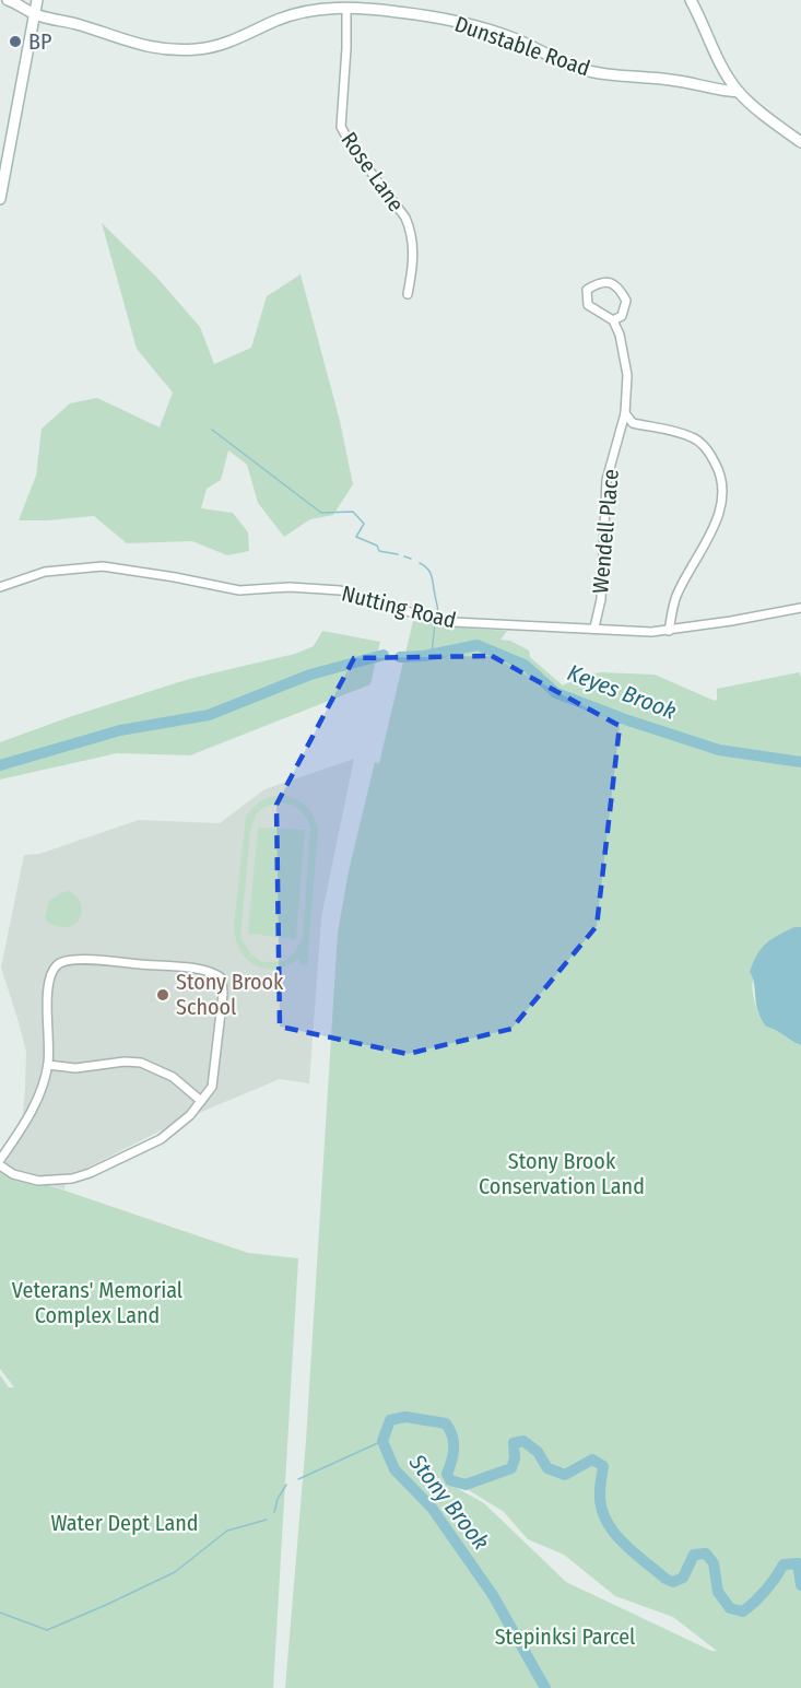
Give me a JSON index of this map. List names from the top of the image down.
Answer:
{
  "streets": {
    "street": [
      "Dunstable Road",
      "Rose Lane",
      "Wendell Place",
      "Nutting Road"
    ]
  },
  "crossings": [
    ["Dunstable Road", "Rose Lane"],
    ["Wendell Place", "Nutting Road"]
  ],
  "water": ["Keyes Brook", "Stony Brook"],
  "parks": [
    "Stony Brook Conservation Land",
    "Veterans' Memorial Complex Land",
    "Water Dept Land",
    "Stepinksi Parcel"
  ],
  "places": ["BP", "Stony Brook School"]
}
